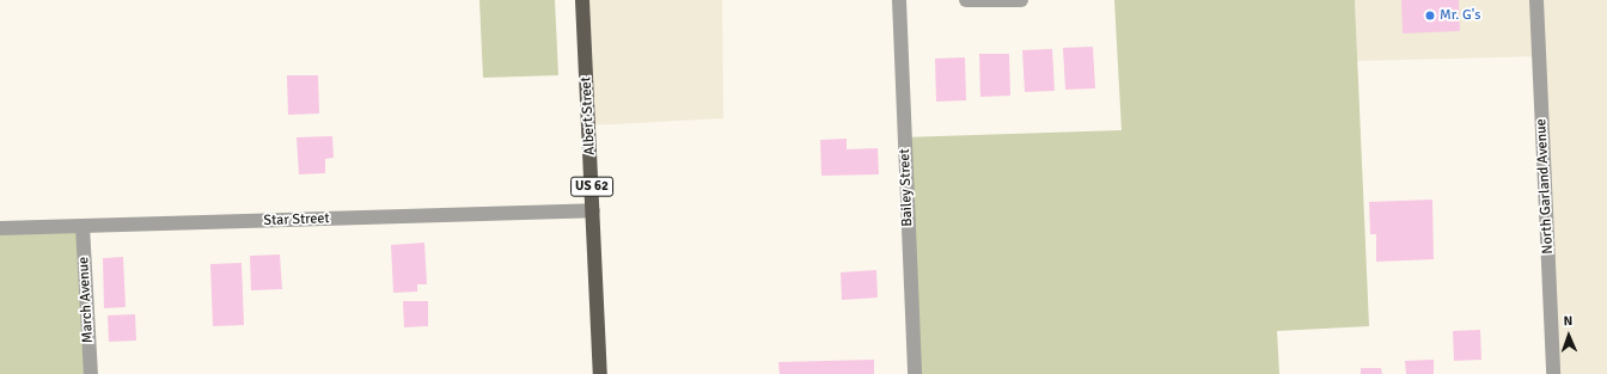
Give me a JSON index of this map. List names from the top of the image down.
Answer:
{
  "streets": {
    "main road": ["Albert Street", "US 62"],
    "street": [
      "North Garland Avenue",
      "Bailey Street",
      "Star Street",
      "March Avenue"
    ]
  },
  "crossings": [
    ["Albert Street", "Star Street"],
    ["Star Street", "March Avenue"]
  ],
  "places": ["Mr. G's"],
  "north": "top"
}
